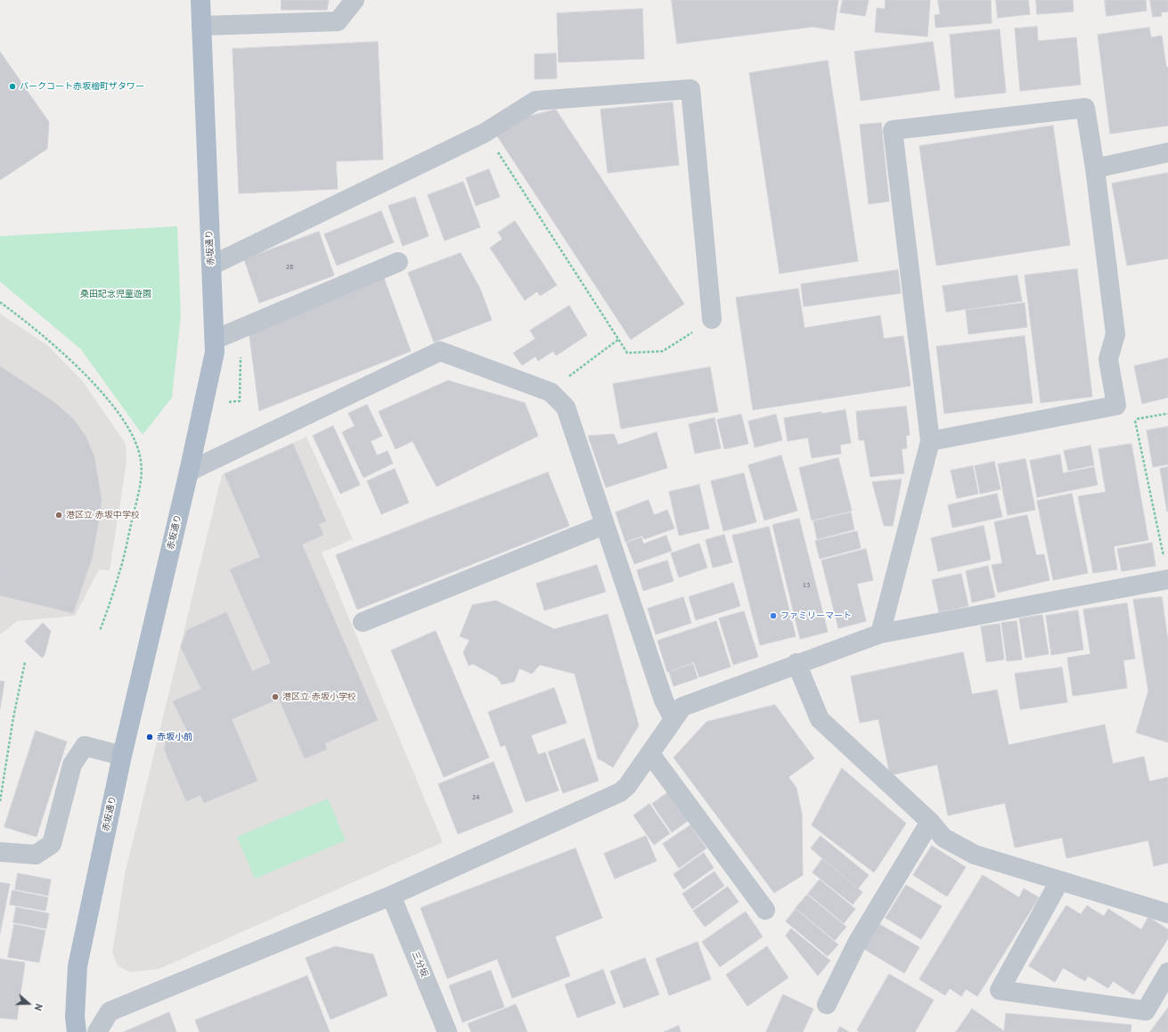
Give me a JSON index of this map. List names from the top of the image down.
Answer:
{
  "streets": {
    "main road": ["赤坂通り"],
    "street": ["三分坂"]
  },
  "parks": ["桑田記念児童遊園"],
  "places": [
    "パークコート赤坂檜町ザタワー",
    "港区立 赤坂中学校",
    "ファミリーマート",
    "港区立 赤坂小学校",
    "赤坂小前"
  ],
  "house_numbers": ["28", "13", "24"],
  "north": "right"
}
